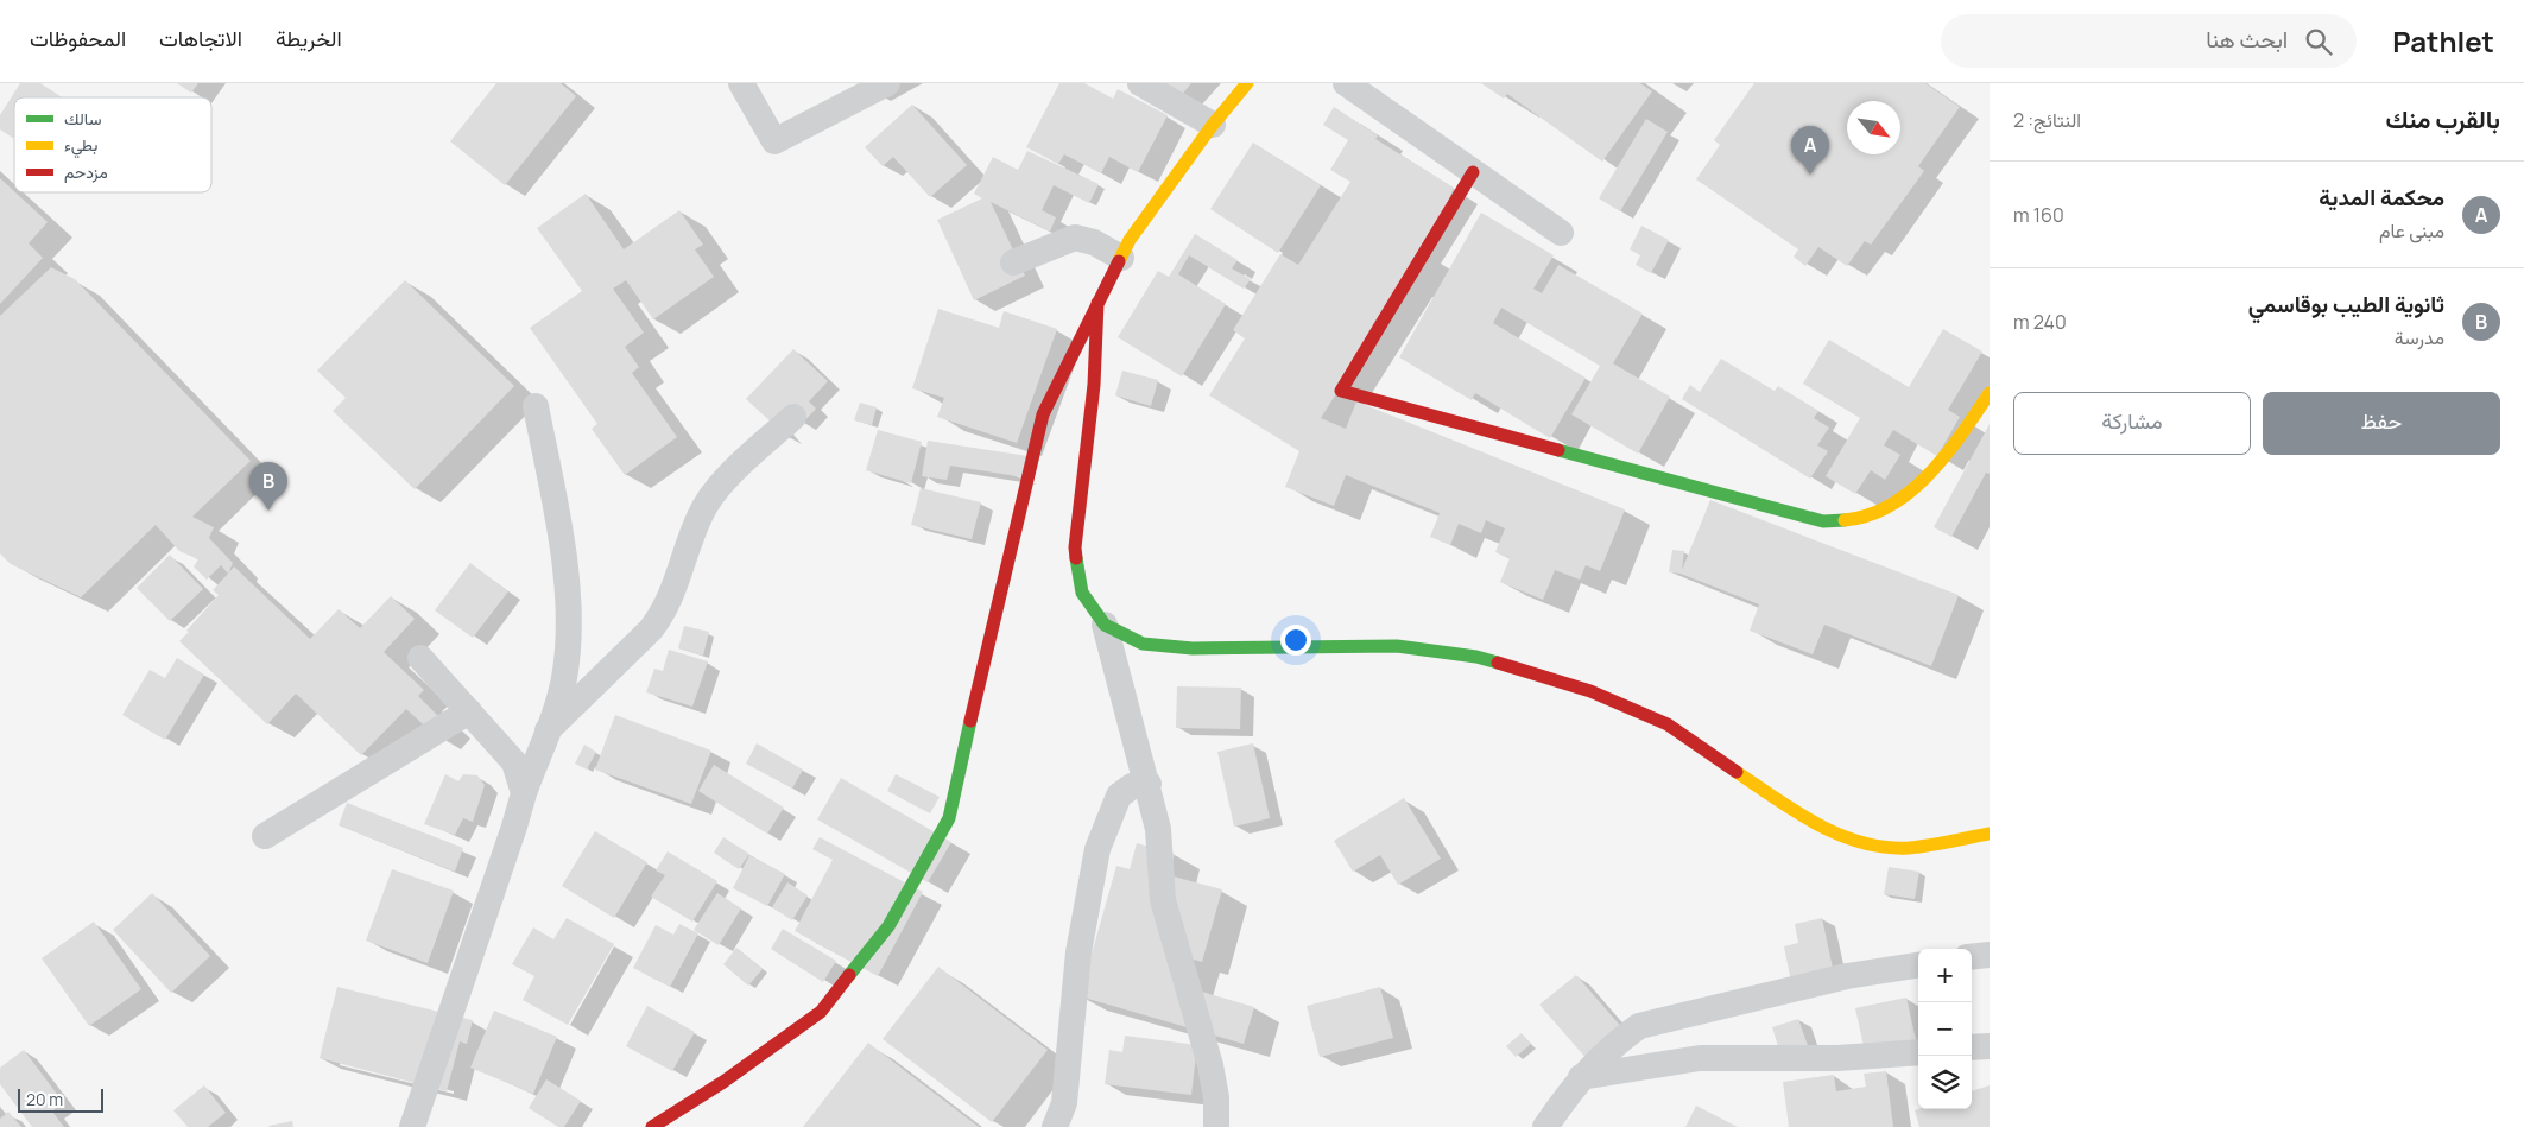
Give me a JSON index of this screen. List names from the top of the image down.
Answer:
{
  "legend": ["سالك", "بطيء", "مزدحم"],
  "scale_bar": "20 m",
  "north": "bottom right",
  "page": {
    "header": "Pathlet",
    "search": "ابحث هنا",
    "nav": ["الخريطة", "الاتجاهات", "المحفوظات"],
    "heading": ["بالقرب منك", "النتائج: 2"],
    "pins": ["A", "B"],
    "list": [
      {
        "mark": "A",
        "name": "محكمة المدية",
        "note": "مبنى عام",
        "value": "160 m"
      },
      {
        "mark": "B",
        "name": "ثانوية الطيب بوقاسمي",
        "note": "مدرسة",
        "value": "240 m"
      }
    ],
    "buttons": ["حفظ", "مشاركة"],
    "map_buttons": ["+", "−"],
    "scale": "20 m"
  }
}
